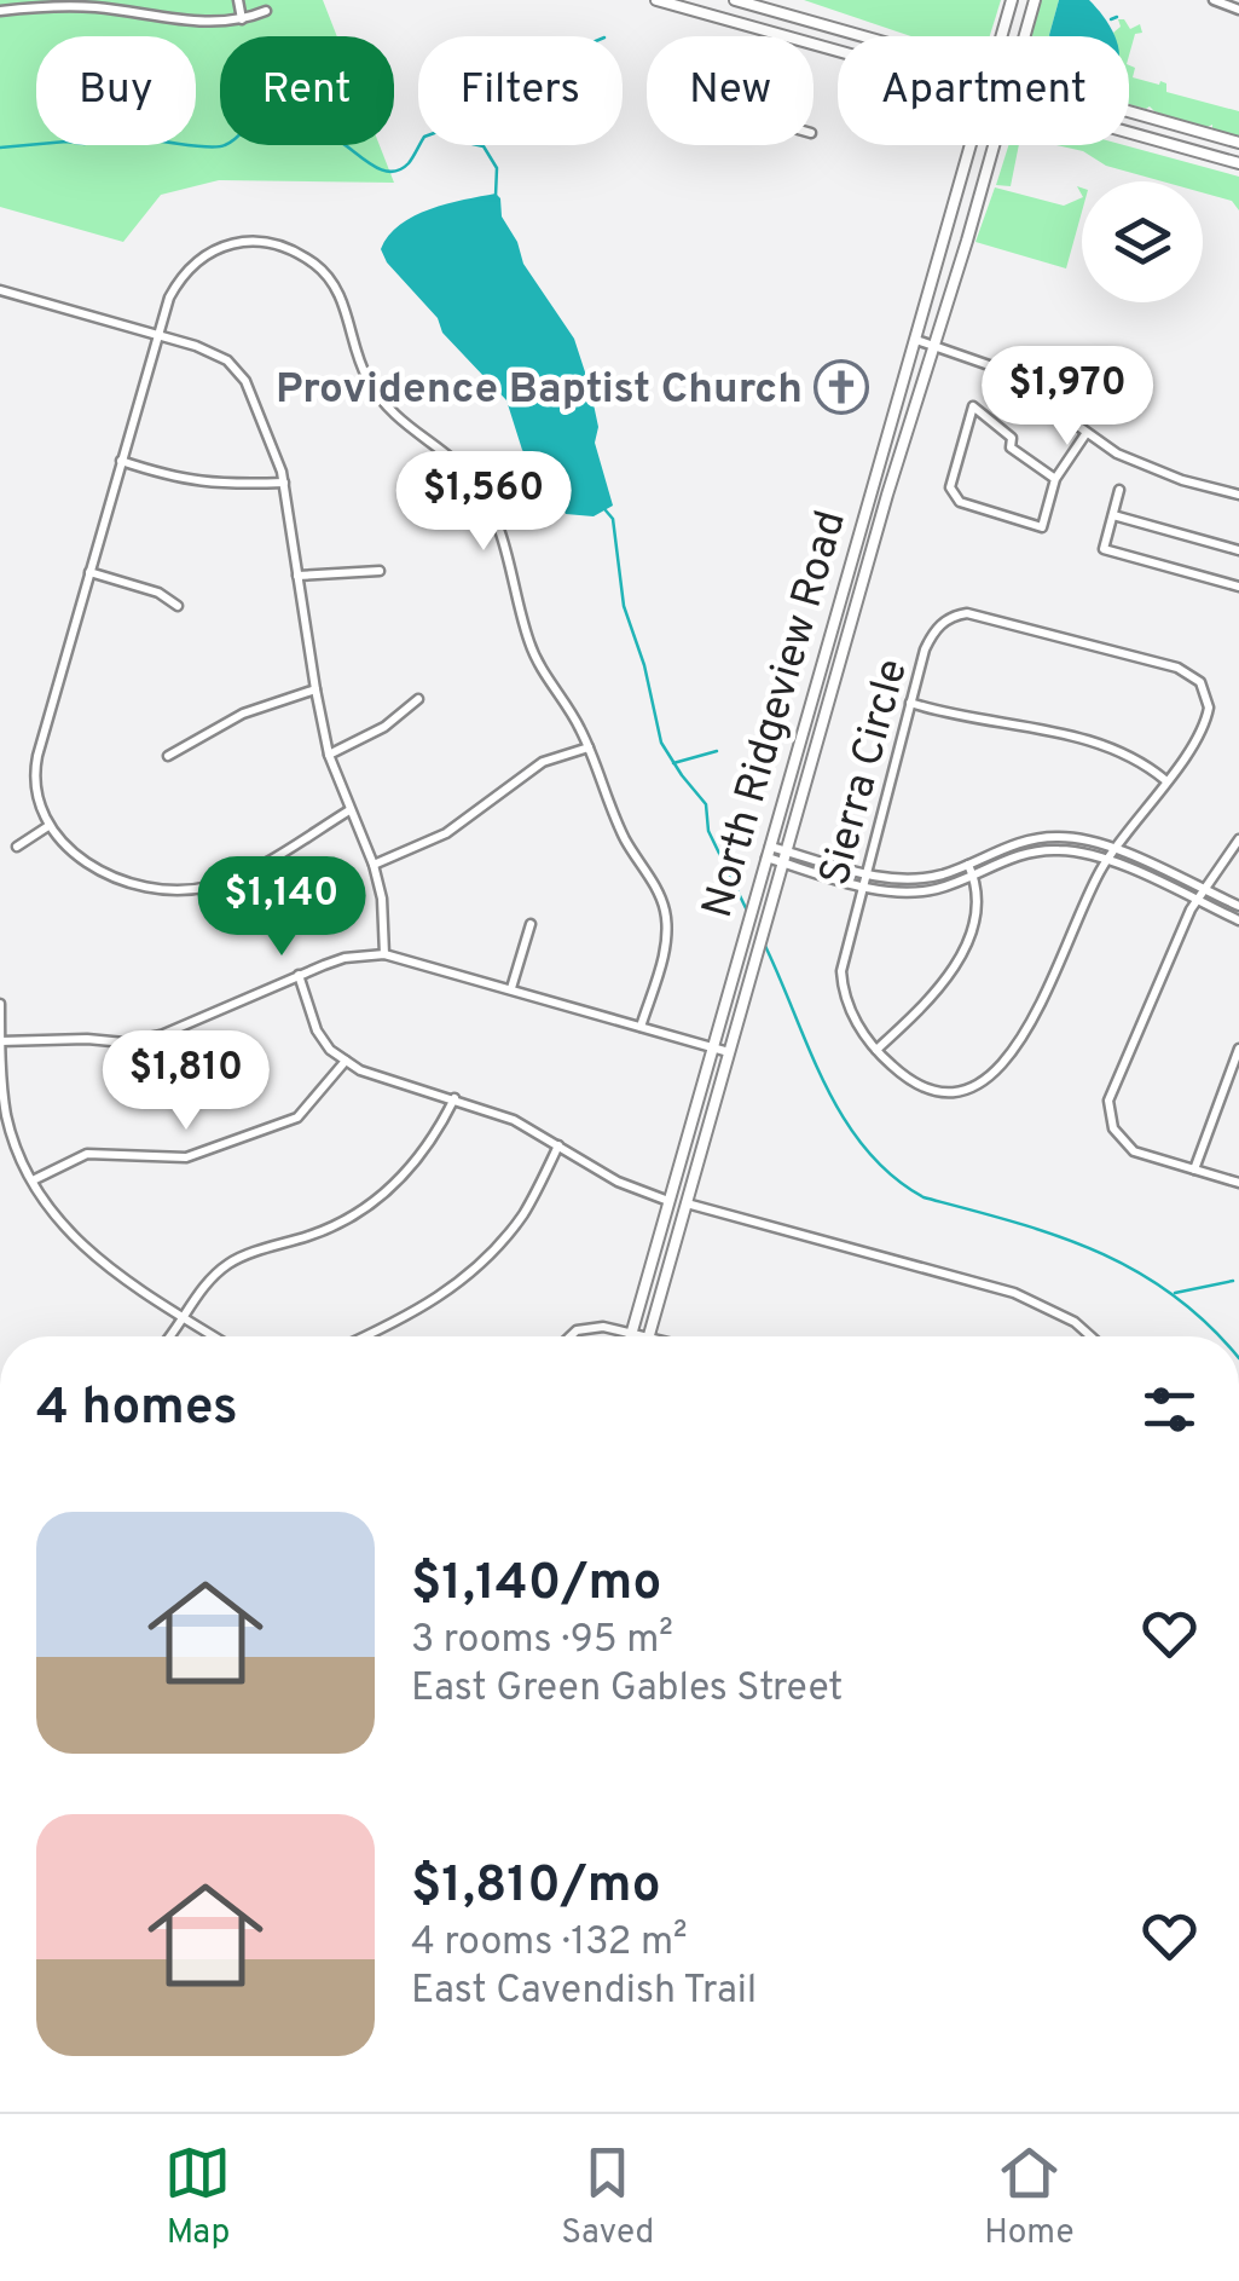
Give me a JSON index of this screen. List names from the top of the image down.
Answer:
{
  "streets": {
    "main road": ["North Ridgeview Road"],
    "street": ["Sierra Circle"]
  },
  "places": {
    "church": ["Providence Baptist Church"]
  },
  "page": {
    "chip": [
      "Buy",
      "Rent",
      "Filters",
      "New",
      "Apartment"
    ],
    "price": [
      "$1,970",
      "$1,560",
      "$1,140",
      "$1,810"
    ],
    "heading": "4 homes",
    "list": [
      {
        "name": "$1,140/mo",
        "note": "3 rooms · 95 m² · East Green Gables Street"
      },
      {
        "name": "$1,810/mo",
        "note": "4 rooms · 132 m² · East Cavendish Trail"
      }
    ],
    "tabs": ["Map", "Saved", "Home"]
  }
}
